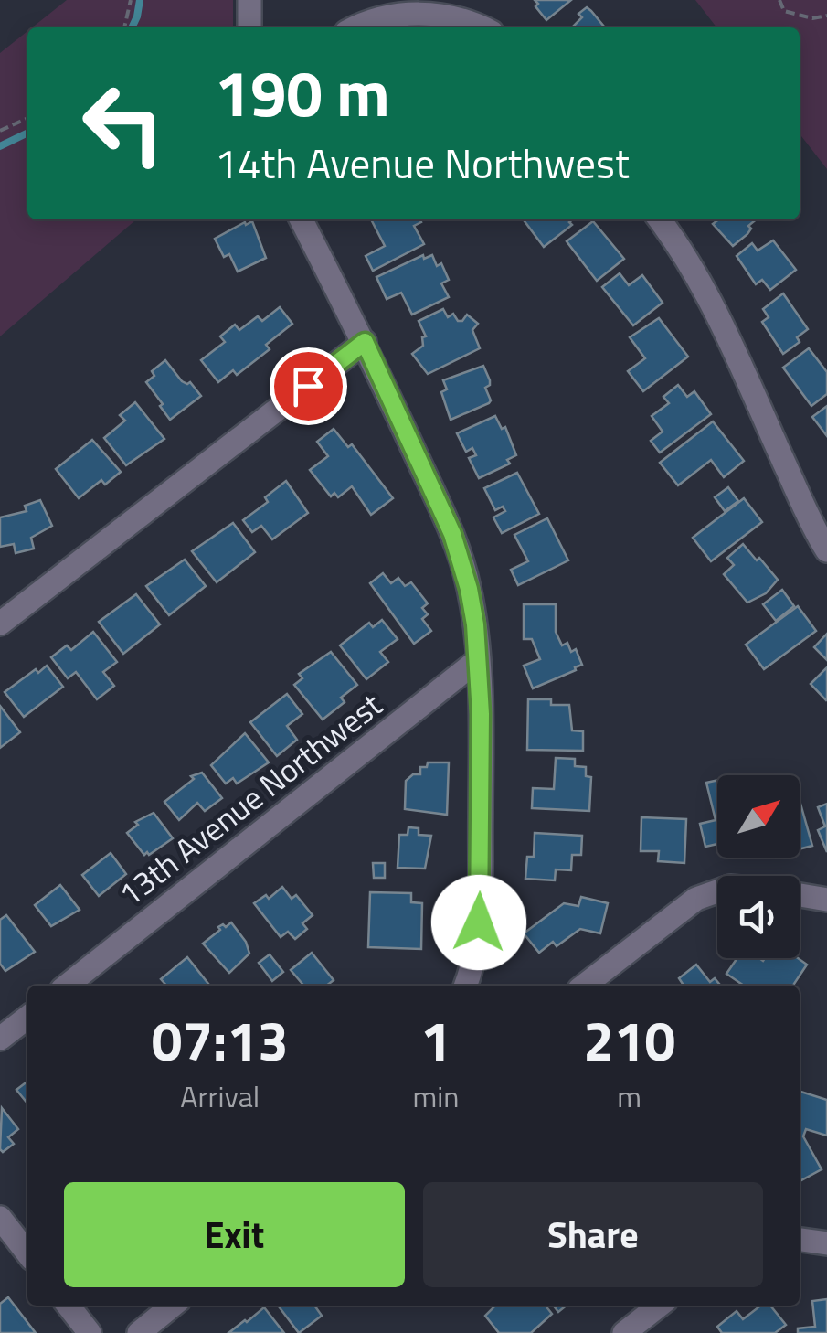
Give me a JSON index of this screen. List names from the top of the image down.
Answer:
{
  "streets": {
    "street": ["13th Avenue Northwest"]
  },
  "north": "top right",
  "page": {
    "turn": ["190 m", "14th Avenue Northwest"],
    "eta": [
      "07:13",
      "Arrival",
      "1",
      "min",
      "210",
      "m"
    ],
    "buttons": ["Exit", "Share"]
  }
}
